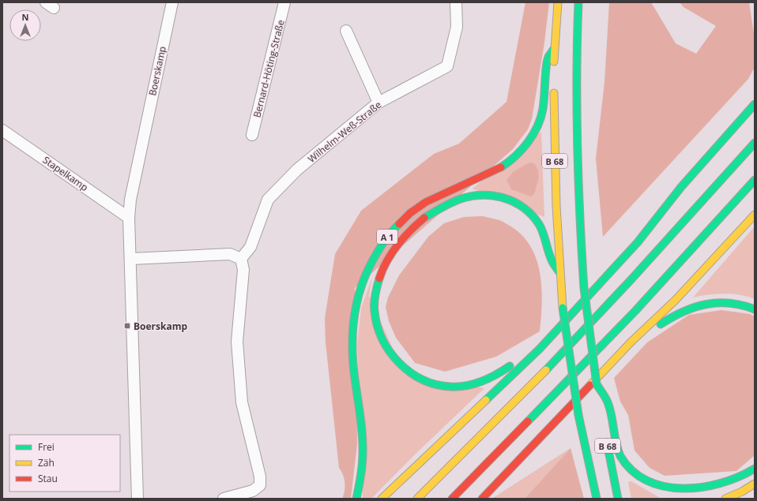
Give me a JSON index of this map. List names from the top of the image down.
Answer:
{
  "streets": {
    "highway": ["B 68", "A 1"],
    "street": [
      "Bernard-Höting-Straße",
      "Boerskamp",
      "Wilhelm-Weß-Straße",
      "Stapelkamp"
    ]
  },
  "crossings": [
    ["Boerskamp", "Stapelkamp"]
  ],
  "places": {
    "transit": ["Boerskamp"]
  },
  "legend": ["Frei", "Zäh", "Stau"],
  "north": "top"
}
